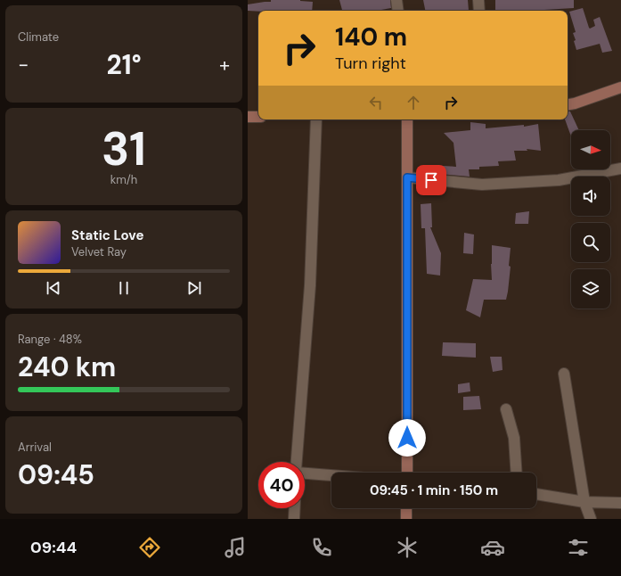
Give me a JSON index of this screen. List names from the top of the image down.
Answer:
{
  "north": "right",
  "page": {
    "tile": [
      "Climate",
      ["31", "km/h"],
      ["Range · 48%", "240 km"],
      ["Arrival", "09:45"]
    ],
    "turn": ["140 m", "Turn right"],
    "heat": ["−", "21°", "+"],
    "song": ["Static Love", "Velvet Ray"],
    "limit": "40",
    "trip": "09:45 · 1 min · 150 m",
    "tabs": "09:44"
  }
}
